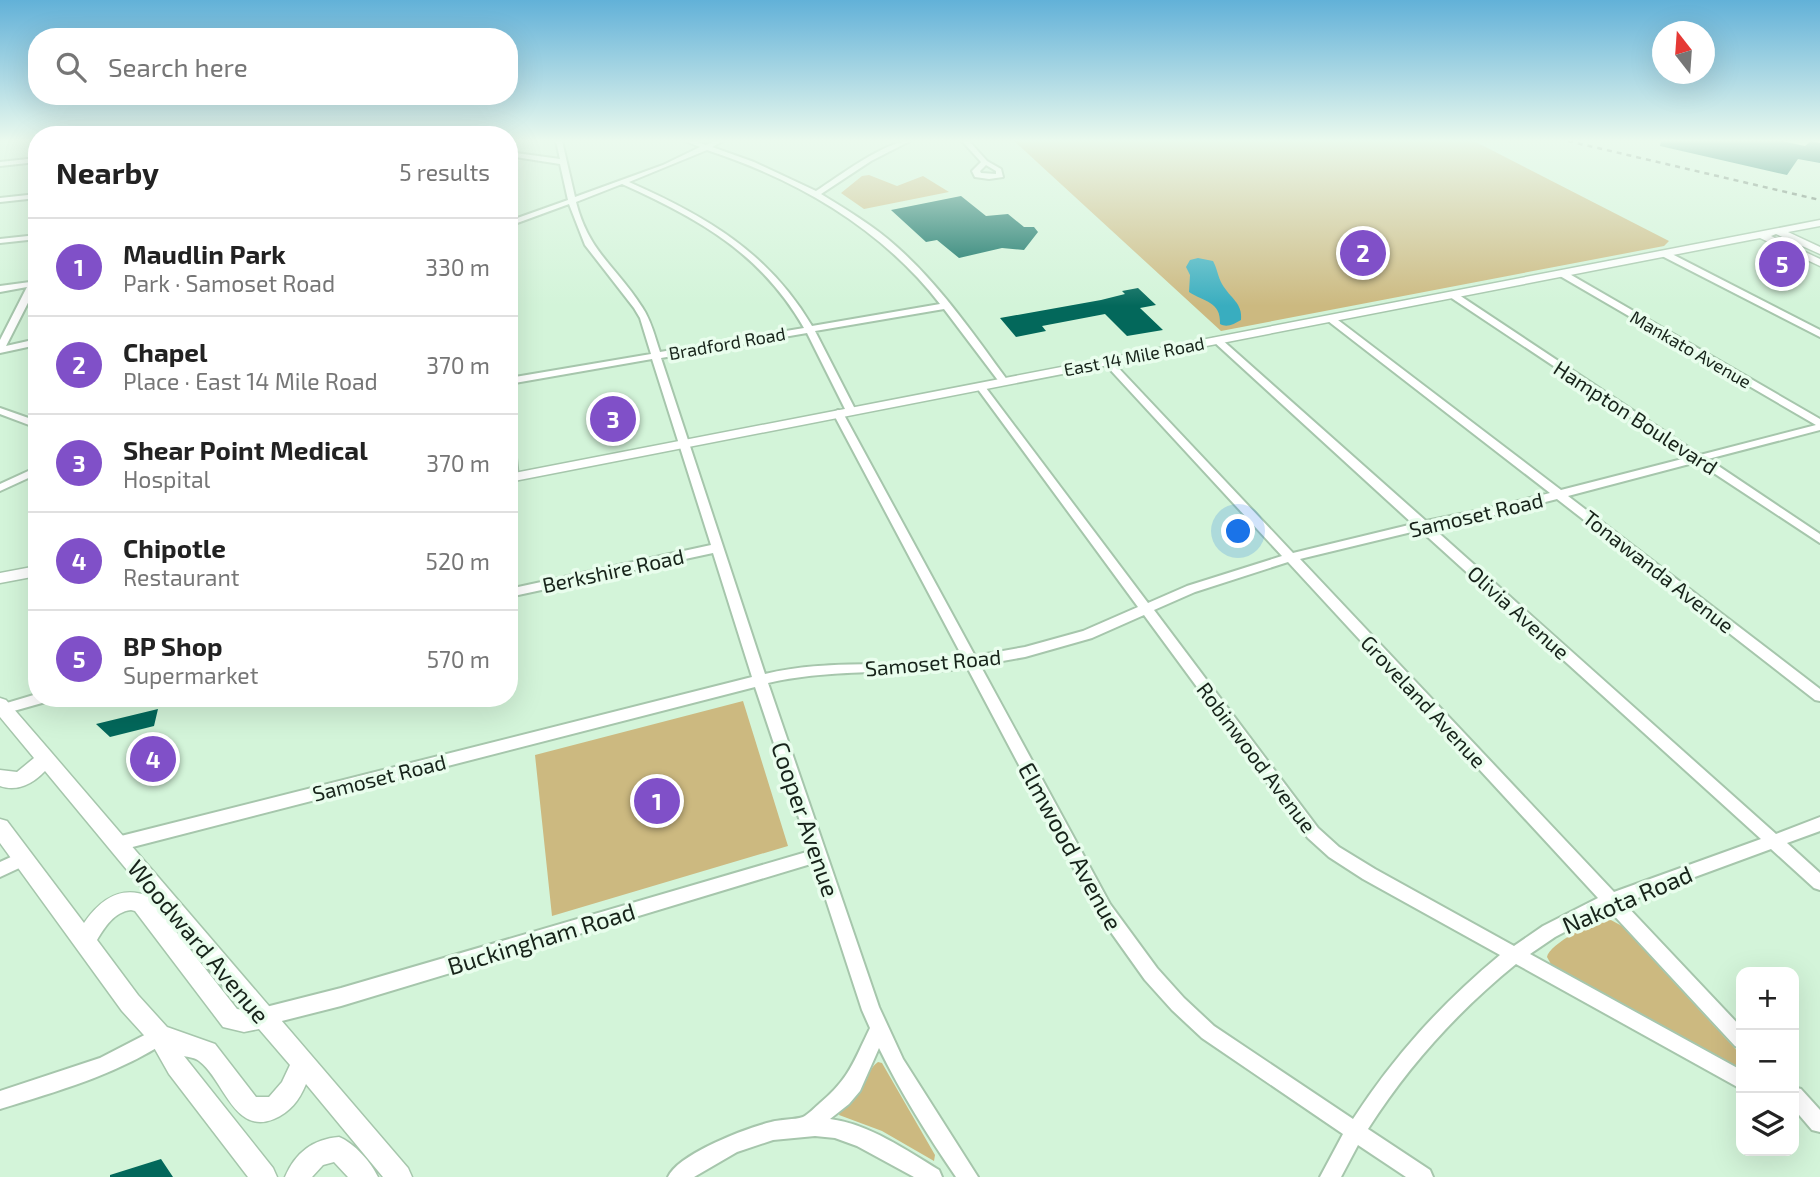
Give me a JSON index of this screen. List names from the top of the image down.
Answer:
{
  "streets": {
    "main road": ["East 14 Mile Road", "Woodward Avenue"],
    "street": [
      "Bradford Road",
      "Mankato Avenue",
      "Hampton Boulevard",
      "Samoset Road",
      "Berkshire Road",
      "Tonawanda Avenue",
      "Olivia Avenue",
      "Groveland Avenue",
      "Robinwood Avenue",
      "Cooper Avenue",
      "Elmwood Avenue",
      "Nakota Road",
      "Buckingham Road"
    ]
  },
  "crossings": [
    ["Bradford Road", "Cooper Avenue"],
    ["Bradford Road", "Elmwood Avenue"],
    ["Mankato Avenue", "East 14 Mile Road"],
    ["Mankato Avenue", "Samoset Road"],
    ["East 14 Mile Road", "Hampton Boulevard"],
    ["East 14 Mile Road", "Tonawanda Avenue"],
    ["East 14 Mile Road", "Olivia Avenue"],
    ["East 14 Mile Road", "Groveland Avenue"],
    ["East 14 Mile Road", "Robinwood Avenue"],
    ["East 14 Mile Road", "Cooper Avenue"],
    ["East 14 Mile Road", "Elmwood Avenue"],
    ["Hampton Boulevard", "Samoset Road"],
    ["Samoset Road", "Tonawanda Avenue"],
    ["Samoset Road", "Olivia Avenue"],
    ["Samoset Road", "Groveland Avenue"],
    ["Samoset Road", "Robinwood Avenue"],
    ["Samoset Road", "Cooper Avenue"],
    ["Samoset Road", "Elmwood Avenue"],
    ["Samoset Road", "Woodward Avenue"],
    ["Berkshire Road", "Cooper Avenue"],
    ["Olivia Avenue", "Nakota Road"],
    ["Groveland Avenue", "Nakota Road"],
    ["Robinwood Avenue", "Nakota Road"],
    ["Cooper Avenue", "Buckingham Road"],
    ["Elmwood Avenue", "Nakota Road"],
    ["Buckingham Road", "Woodward Avenue"]
  ],
  "north": "top",
  "page": {
    "search": "Search here",
    "heading": ["Nearby", "5 results"],
    "list": [
      {
        "mark": "1",
        "name": "Maudlin Park",
        "note": "Park · Samoset Road",
        "value": "330 m"
      },
      {
        "mark": "2",
        "name": "Chapel",
        "note": "Place · East 14 Mile Road",
        "value": "370 m"
      },
      {
        "mark": "3",
        "name": "Shear Point Medical",
        "note": "Hospital",
        "value": "370 m"
      },
      {
        "mark": "4",
        "name": "Chipotle",
        "note": "Restaurant",
        "value": "520 m"
      },
      {
        "mark": "5",
        "name": "BP Shop",
        "note": "Supermarket",
        "value": "570 m"
      }
    ],
    "pins": [
      "2",
      "5",
      "3",
      "4",
      "1"
    ],
    "map_buttons": ["+", "−"]
  }
}
